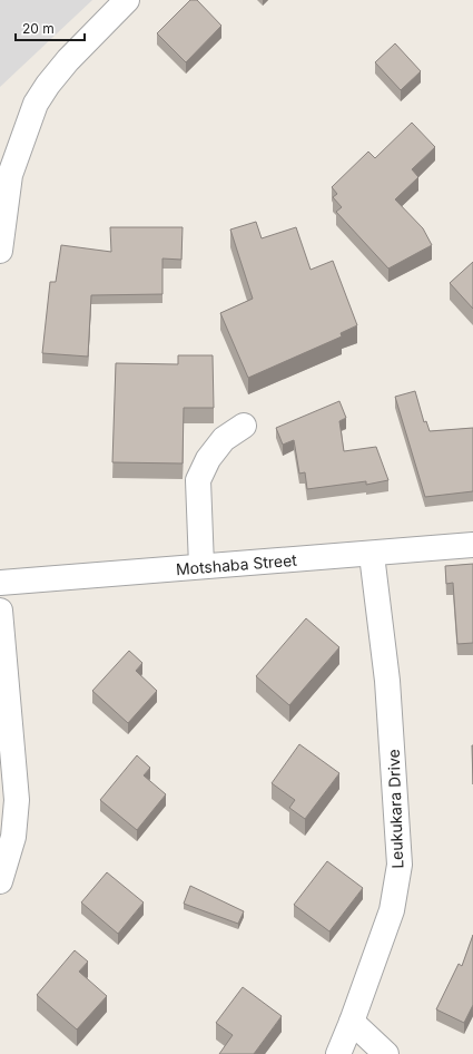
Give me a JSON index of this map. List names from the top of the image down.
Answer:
{
  "streets": {
    "street": ["Motshaba Street", "Leukukara Drive"]
  },
  "crossings": [
    ["Motshaba Street", "Leukukara Drive"]
  ],
  "scale_bar": "20 m"
}
